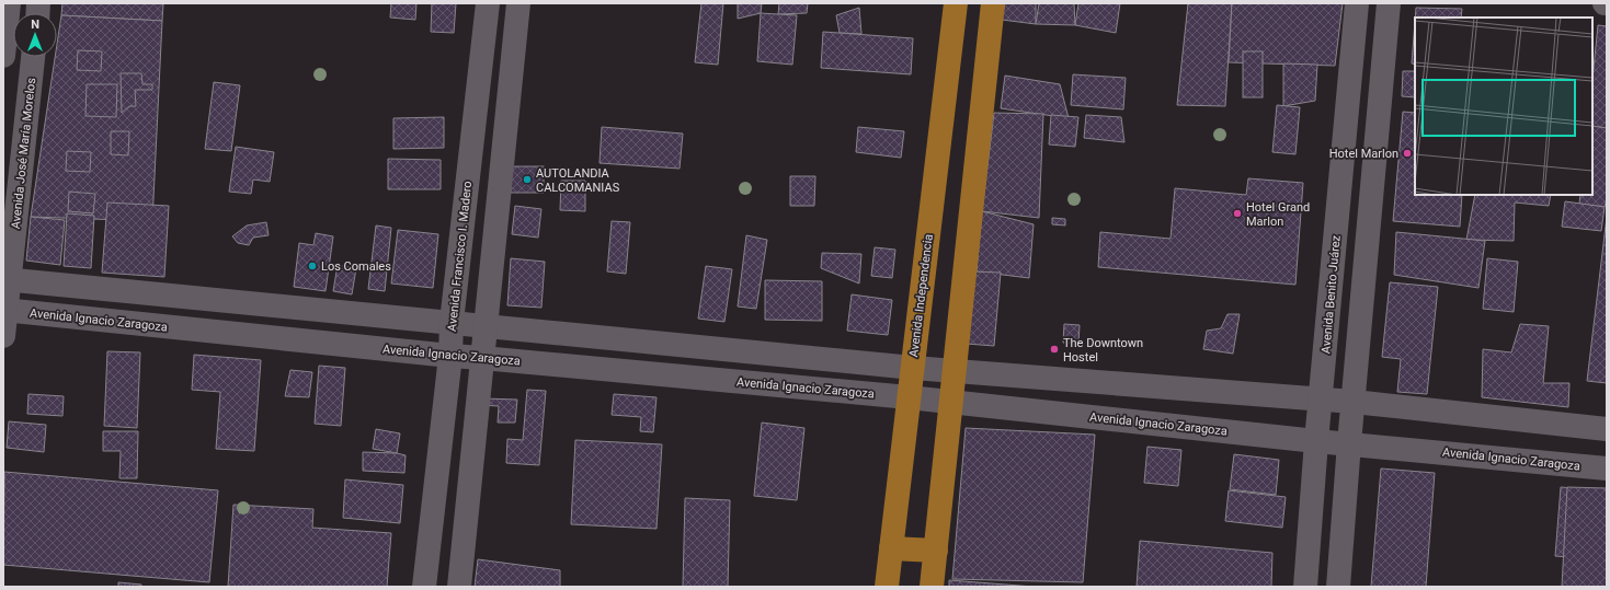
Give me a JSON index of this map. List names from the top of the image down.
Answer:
{
  "streets": {
    "main road": ["Avenida Independencia"],
    "street": [
      "Avenida José María Morelos",
      "Avenida Francisco I. Madero",
      "Avenida Benito Juárez",
      "Avenida Ignacio Zaragoza"
    ]
  },
  "crossings": [
    ["Avenida José María Morelos", "Avenida Ignacio Zaragoza"],
    ["Avenida Francisco I. Madero", "Avenida Ignacio Zaragoza"],
    ["Avenida Benito Juárez", "Avenida Ignacio Zaragoza"],
    ["Avenida Independencia", "Avenida Ignacio Zaragoza"]
  ],
  "places": [
    "Hotel Marlon",
    "AUTOLANDIA CALCOMANIAS",
    "Hotel Grand Marlon",
    "Los Comales",
    "The Downtown Hostel"
  ],
  "north": "top"
}
